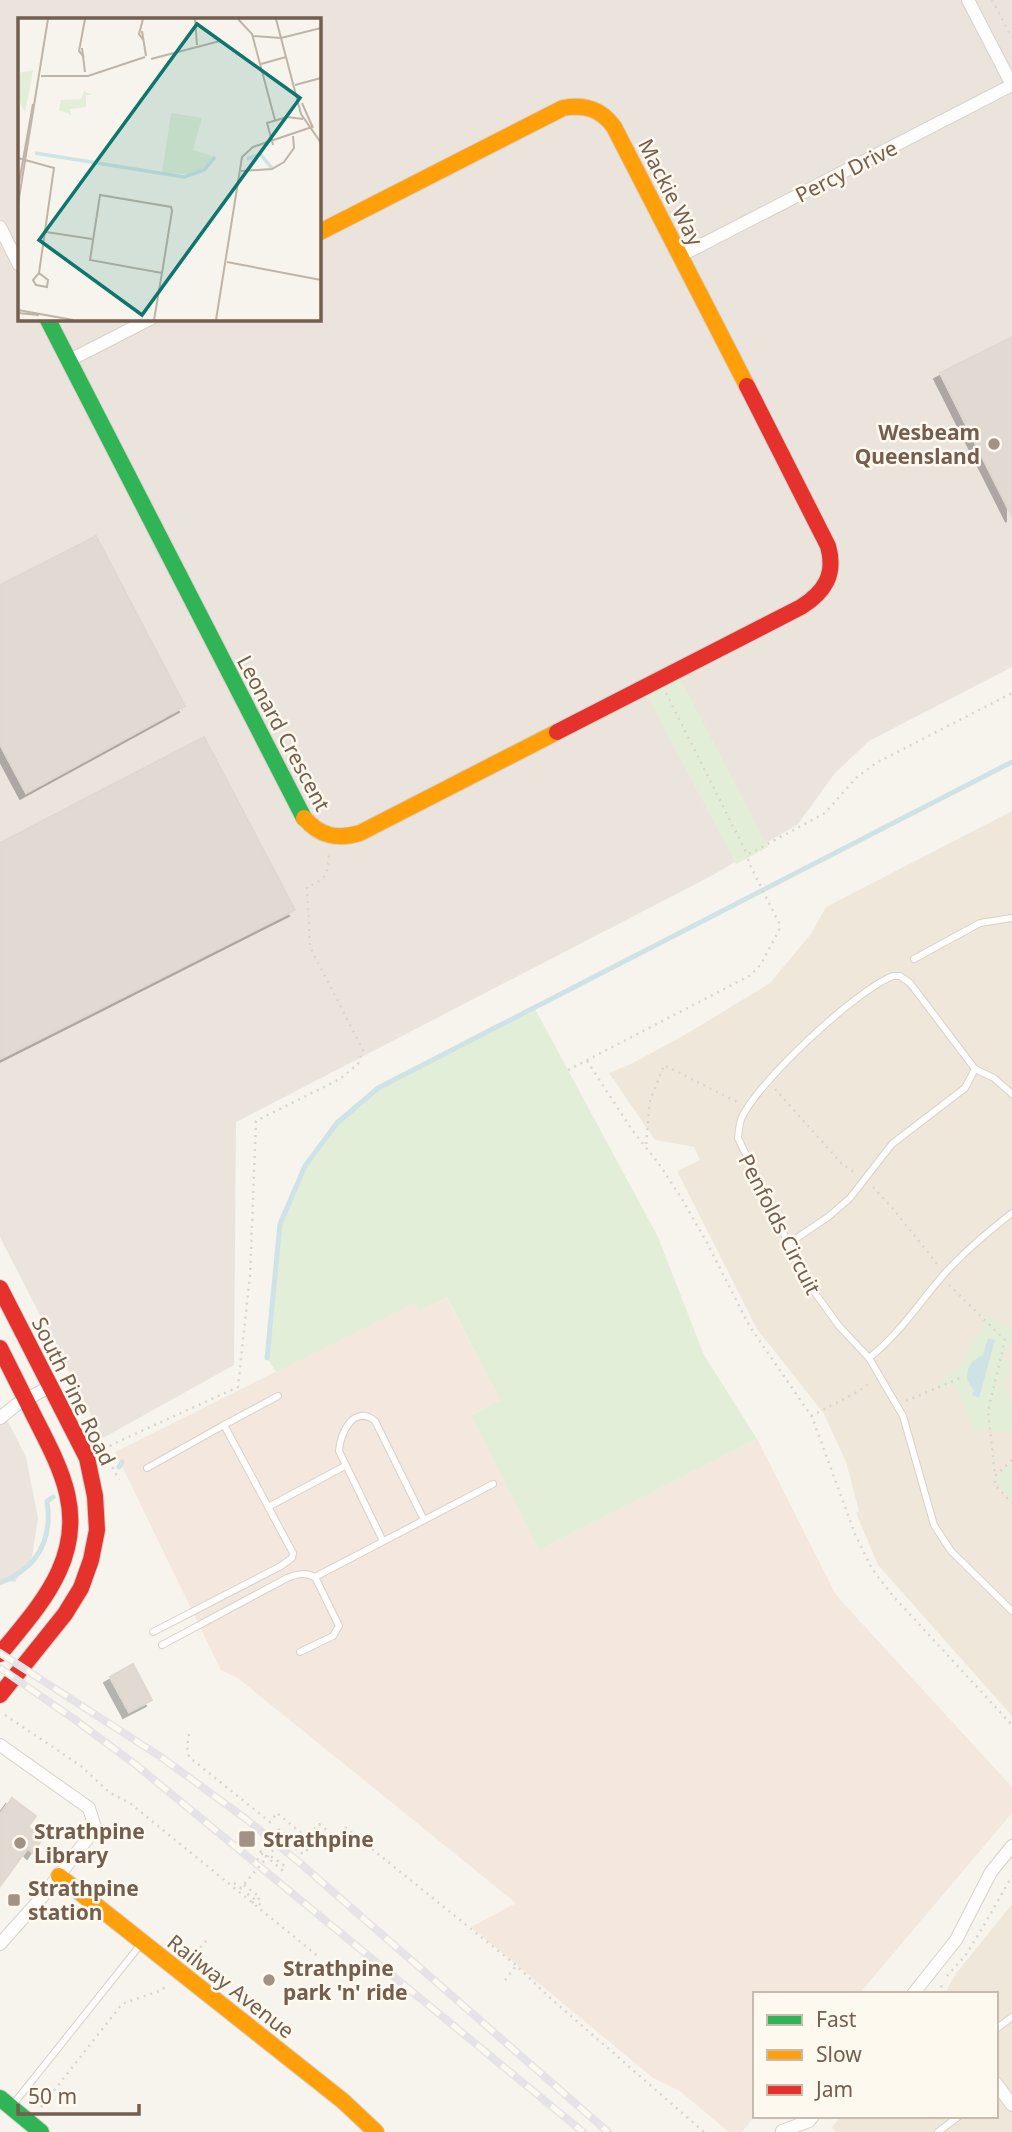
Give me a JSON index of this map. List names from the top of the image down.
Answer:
{
  "streets": {
    "main road": [
      "Mackie Way",
      "Leonard Crescent",
      "South Pine Road",
      "Railway Avenue"
    ],
    "street": ["Percy Drive"],
    "lane": ["Penfolds Circuit"]
  },
  "crossings": [
    ["Percy Drive", "Mackie Way"],
    ["Mackie Way", "Leonard Crescent"]
  ],
  "places": {
    "other": ["Wesbeam Queensland", "Strathpine Library", "Strathpine park 'n' ride"],
    "transit": ["Strathpine", "Strathpine station"]
  },
  "legend": ["Fast", "Slow", "Jam"],
  "scale_bar": "50 m"
}
